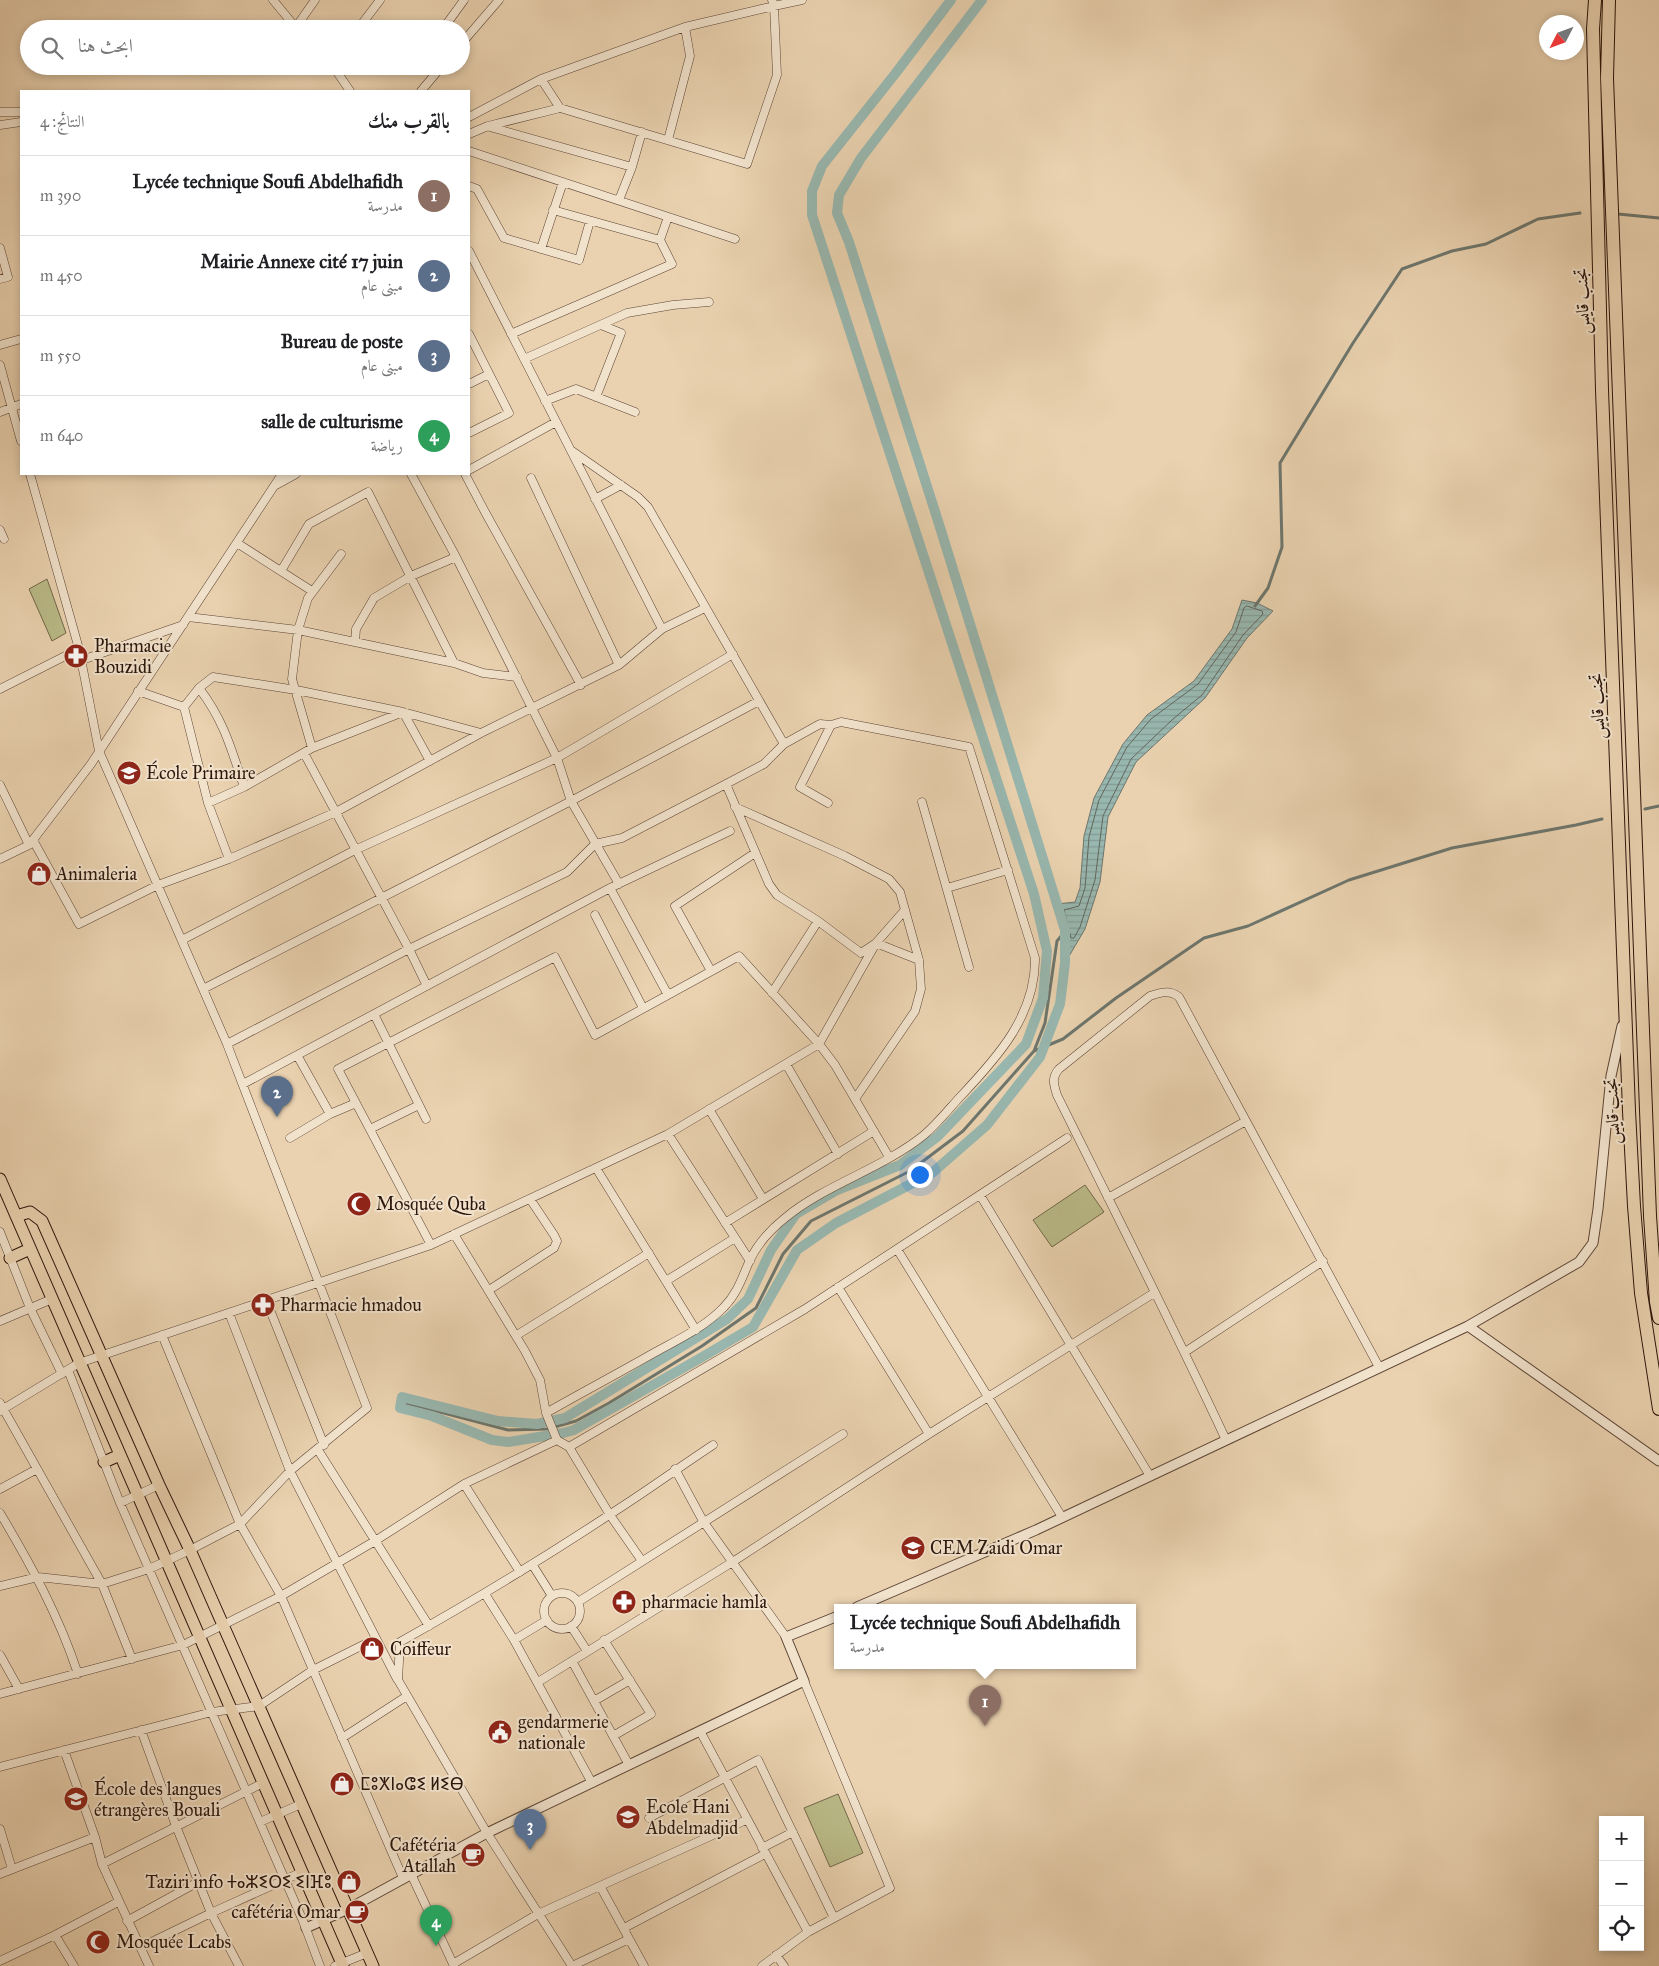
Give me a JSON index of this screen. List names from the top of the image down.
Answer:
{
  "streets": {
    "highway": ["تجنب قايس"]
  },
  "places": {
    "pharmacy": ["Pharmacie Bouzidi", "Pharmacie hmadou", "pharmacie hamla"],
    "school or university": [
      "École Primaire",
      "CEM Zaidi Omar",
      "École des langues étrangères Bouali",
      "Ecole Hani Abdelmadjid"
    ],
    "shop": [
      "Animaleria",
      "Coiffeur",
      "ⵎⵓⵅⵏⴰⵛⵉ ⵍⵉⴱ",
      "Taziri info ⵜⴰⵣⵉⵔⵉ ⵉⵏⴼⵓ"
    ],
    "mosque": ["Mosquée Quba", "Mosquée Lcabs"],
    "public building": ["gendarmerie nationale"],
    "cafe": ["Cafétéria Atallah", "cafétéria Omar"]
  },
  "north": "bottom left",
  "page": {
    "search": "ابحث هنا",
    "heading": ["بالقرب منك", "النتائج: 4"],
    "list": [
      {
        "mark": "1",
        "name": "Lycée technique Soufi Abdelhafidh",
        "note": "مدرسة",
        "value": "390 m"
      },
      {
        "mark": "2",
        "name": "Mairie Annexe cité 17 juin",
        "note": "مبنى عام",
        "value": "450 m"
      },
      {
        "mark": "3",
        "name": "Bureau de poste",
        "note": "مبنى عام",
        "value": "550 m"
      },
      {
        "mark": "4",
        "name": "salle de culturisme",
        "note": "رياضة",
        "value": "640 m"
      }
    ],
    "pins": [
      "2",
      "1",
      "3",
      "4"
    ],
    "popup": ["Lycée technique Soufi Abdelhafidh", "مدرسة"],
    "map_buttons": ["+", "−"]
  }
}
